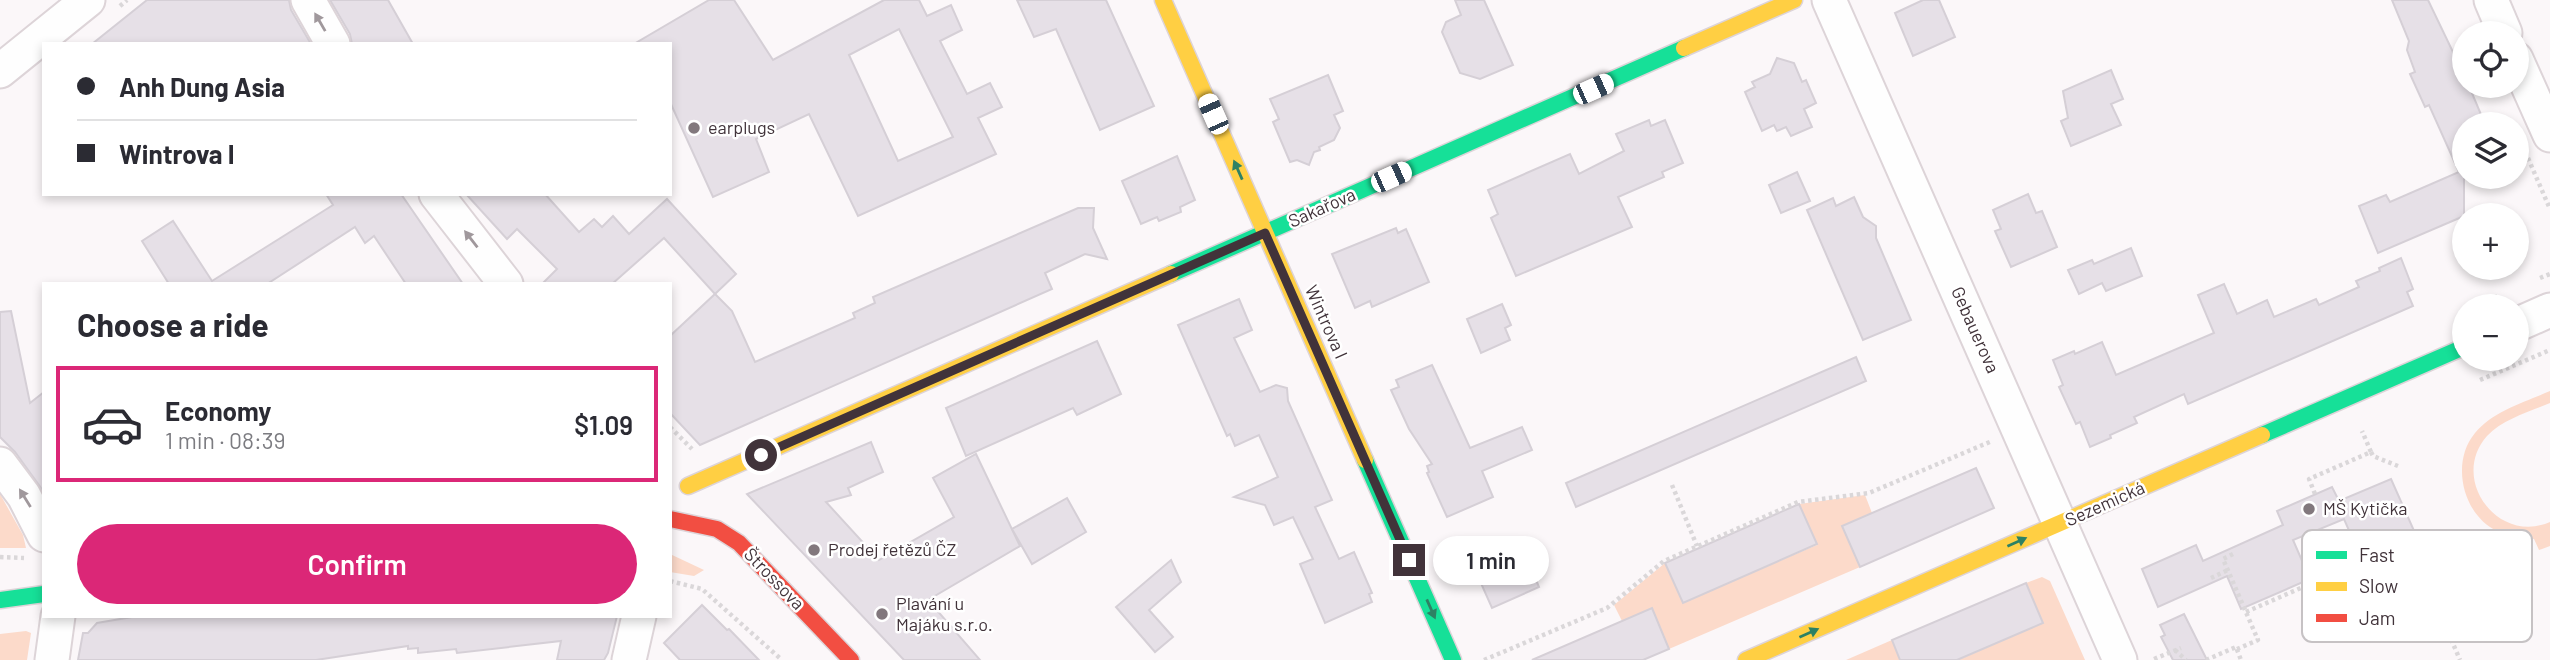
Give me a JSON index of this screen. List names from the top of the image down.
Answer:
{
  "streets": {
    "street": [
      "Sakařova",
      "Wintrova I",
      "Gebauerova",
      "Sezemická",
      "Štrossova"
    ]
  },
  "crossings": [
    ["Sakařova", "Wintrova I"],
    ["Sakařova", "Štrossova"],
    ["Gebauerova", "Sezemická"]
  ],
  "one_way": ["Sezemická"],
  "places": [
    "earplugs",
    "MŠ Kytička",
    "Prodej řetězů ČZ",
    "Plavání u Majáku s.r.o."
  ],
  "legend": ["Fast", "Slow", "Jam"],
  "page": {
    "map_buttons": ["+", "−"],
    "banner": ["Anh Dung Asia", "Wintrova I"],
    "heading": "Choose a ride",
    "list": [
      {
        "name": "Economy",
        "note": "1 min · 08:39",
        "value": "$1.09"
      }
    ],
    "buttons": "Confirm",
    "bubble": "1 min"
  }
}
